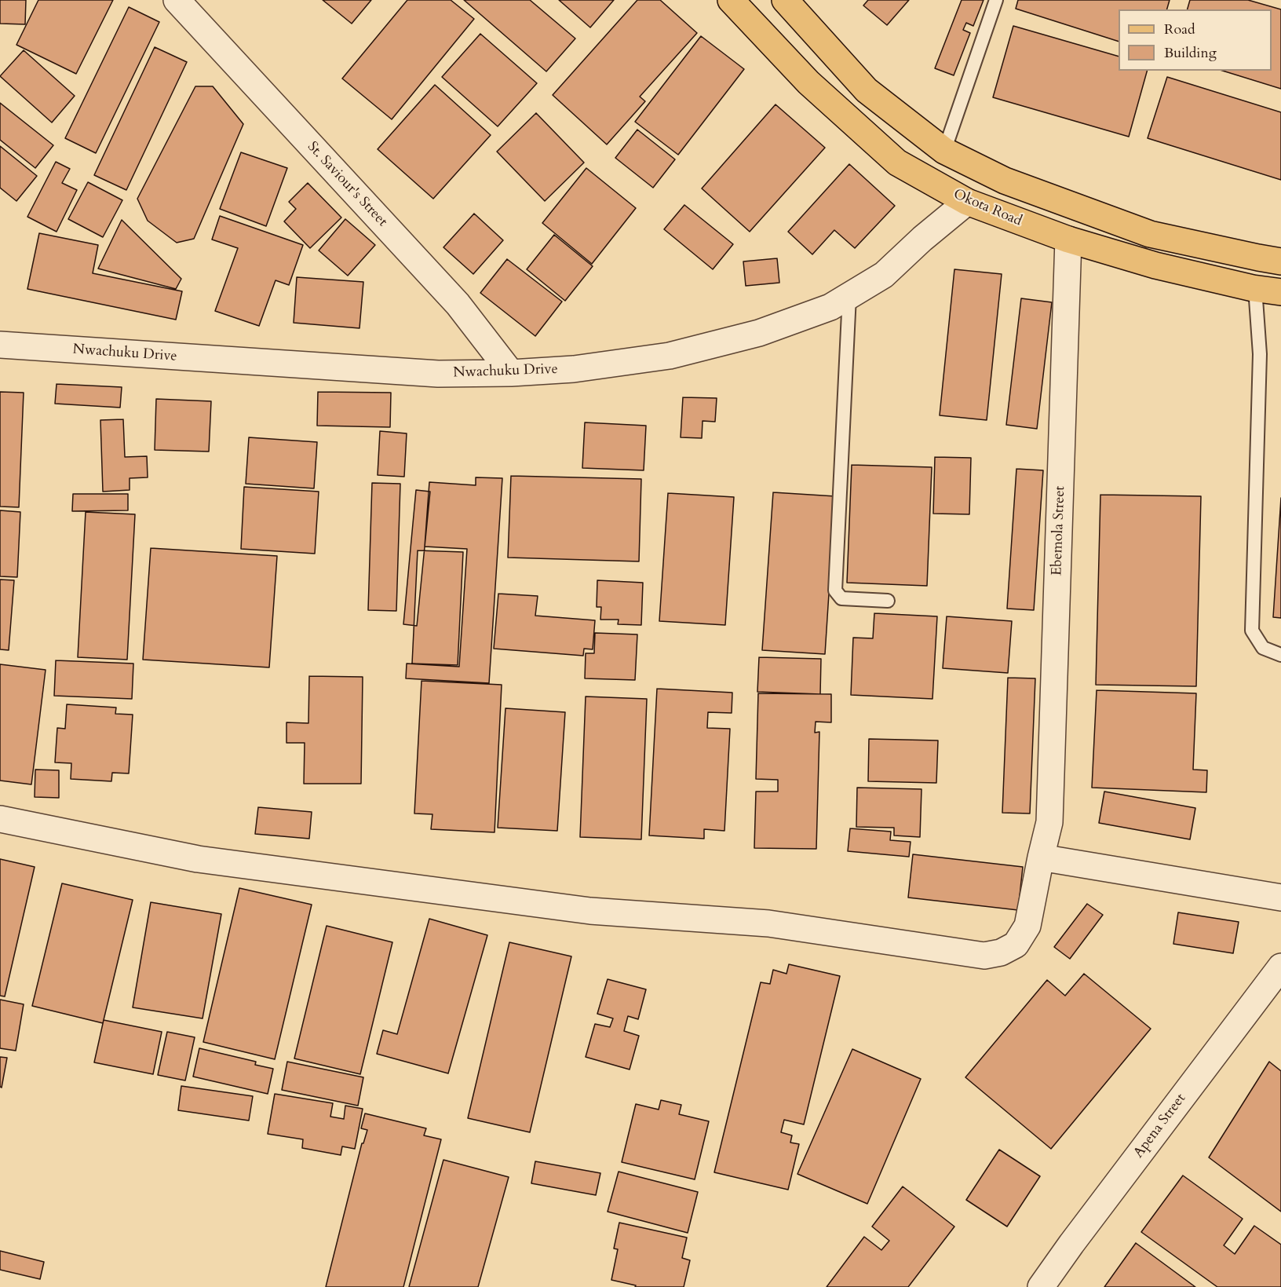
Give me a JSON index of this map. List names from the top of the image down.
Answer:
{
  "streets": {
    "main road": ["Okota Road"],
    "street": [
      "St. Saviour's Street",
      "Nwachuku Drive",
      "Ebemola Street",
      "Apena Street"
    ]
  },
  "crossings": [
    ["St. Saviour's Street", "Nwachuku Drive"],
    ["Okota Road", "Nwachuku Drive"],
    ["Okota Road", "Ebemola Street"]
  ],
  "legend": ["Road", "Building"]
}
